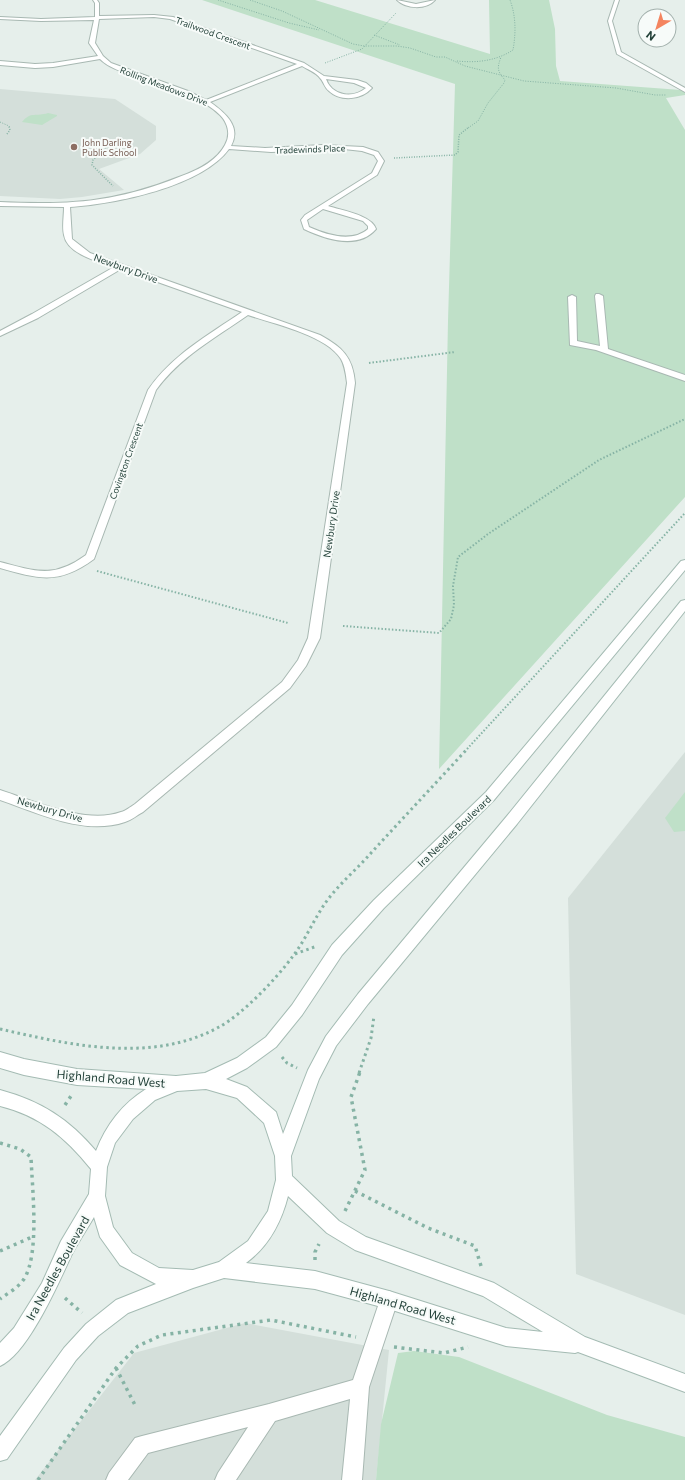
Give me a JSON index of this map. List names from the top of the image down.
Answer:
{
  "streets": {
    "street": [
      "Trailwood Crescent",
      "Rolling Meadows Drive",
      "Tradewinds Place",
      "Newbury Drive",
      "Covington Crescent",
      "Ira Needles Boulevard",
      "Highland Road West"
    ]
  },
  "crossings": [
    ["Rolling Meadows Drive", "Tradewinds Place"],
    ["Newbury Drive", "Covington Crescent"]
  ],
  "places": ["John Darling Public School"],
  "north": "bottom left"
}
